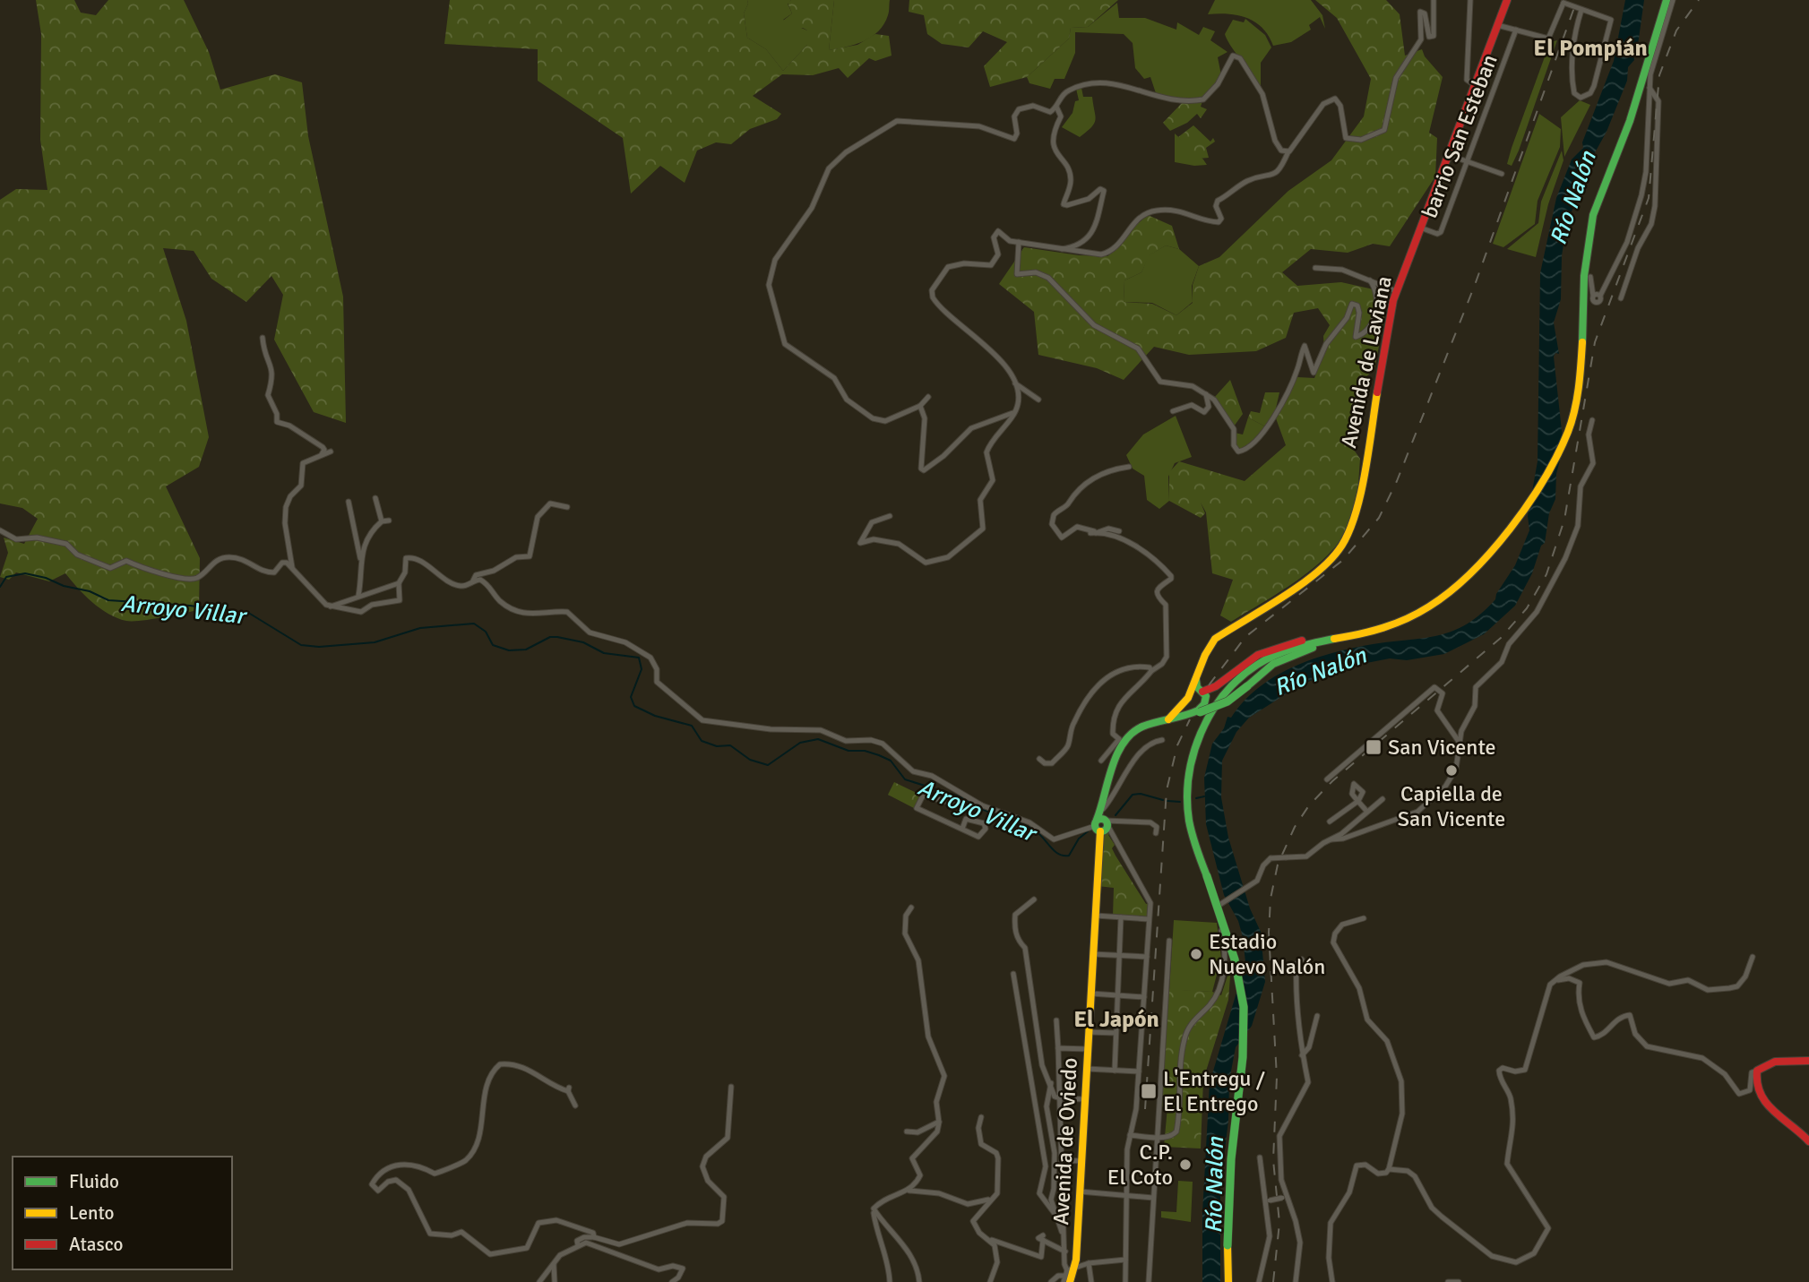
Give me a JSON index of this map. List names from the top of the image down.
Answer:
{
  "streets": {
    "main road": ["Avenida de Laviana", "Avenida de Oviedo"],
    "street": ["barrio San Esteban"]
  },
  "crossings": [
    ["barrio San Esteban", "Avenida de Laviana"]
  ],
  "districts": ["El Pompián", "El Japón"],
  "water": ["Río Nalón", "Arroyo Villar"],
  "places": {
    "transit": ["San Vicente", "L'Entregu / El Entrego"],
    "other": ["Capiella de San Vicente", "Estadio Nuevo Nalón", "C.P. El Coto"]
  },
  "legend": ["Fluido", "Lento", "Atasco"]
}
